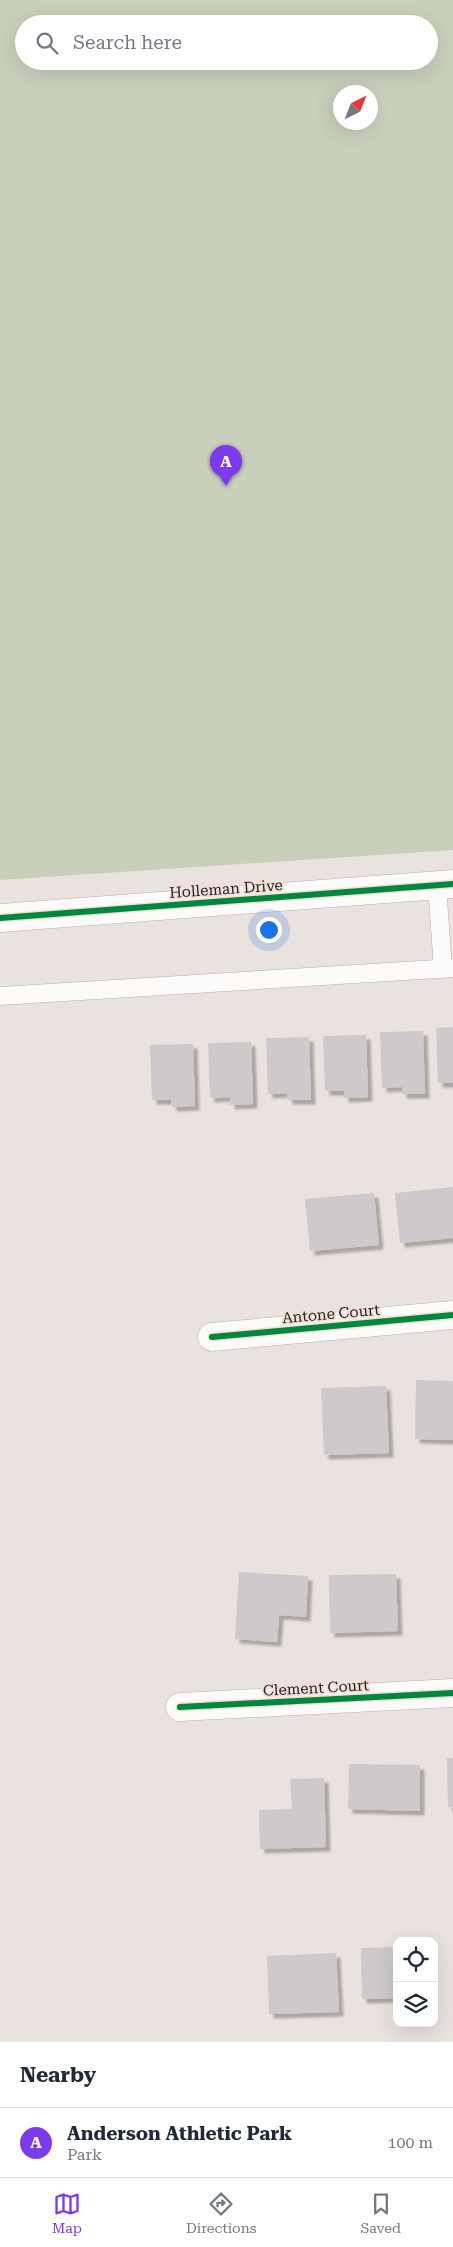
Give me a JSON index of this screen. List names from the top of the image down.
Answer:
{
  "streets": {
    "street": ["Holleman Drive", "Antone Court", "Clement Court"]
  },
  "north": "top right",
  "page": {
    "search": "Search here",
    "pins": "A",
    "heading": "Nearby",
    "list": [
      {
        "mark": "A",
        "name": "Anderson Athletic Park",
        "note": "Park",
        "value": "100 m"
      }
    ],
    "nav": ["Map", "Directions", "Saved"]
  }
}
